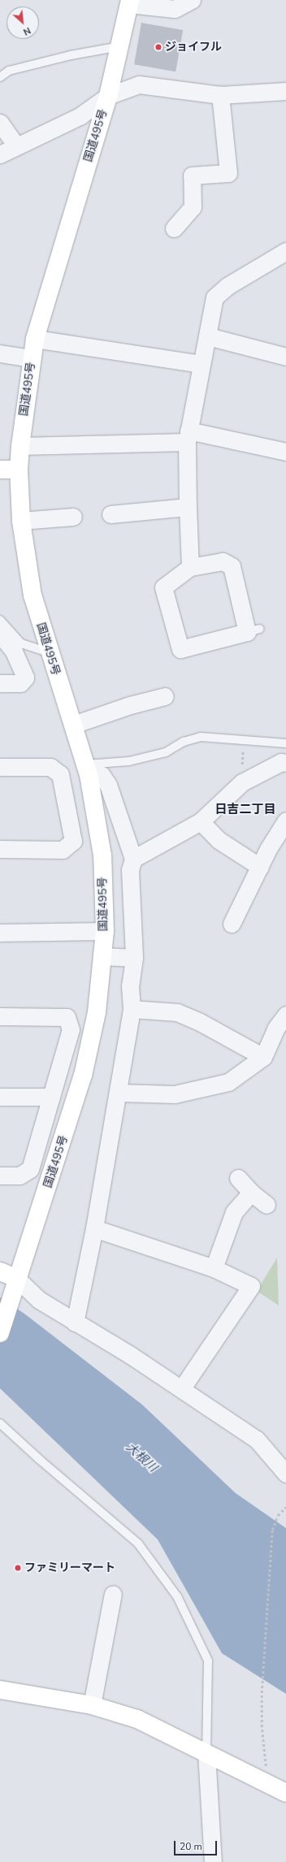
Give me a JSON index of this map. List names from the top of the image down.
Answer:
{
  "streets": {
    "main road": ["国道495号"]
  },
  "districts": ["日吉二丁目"],
  "water": ["大根川"],
  "places": ["ジョイフル", "ファミリーマート"],
  "scale_bar": "20 m",
  "north": "bottom right"
}
